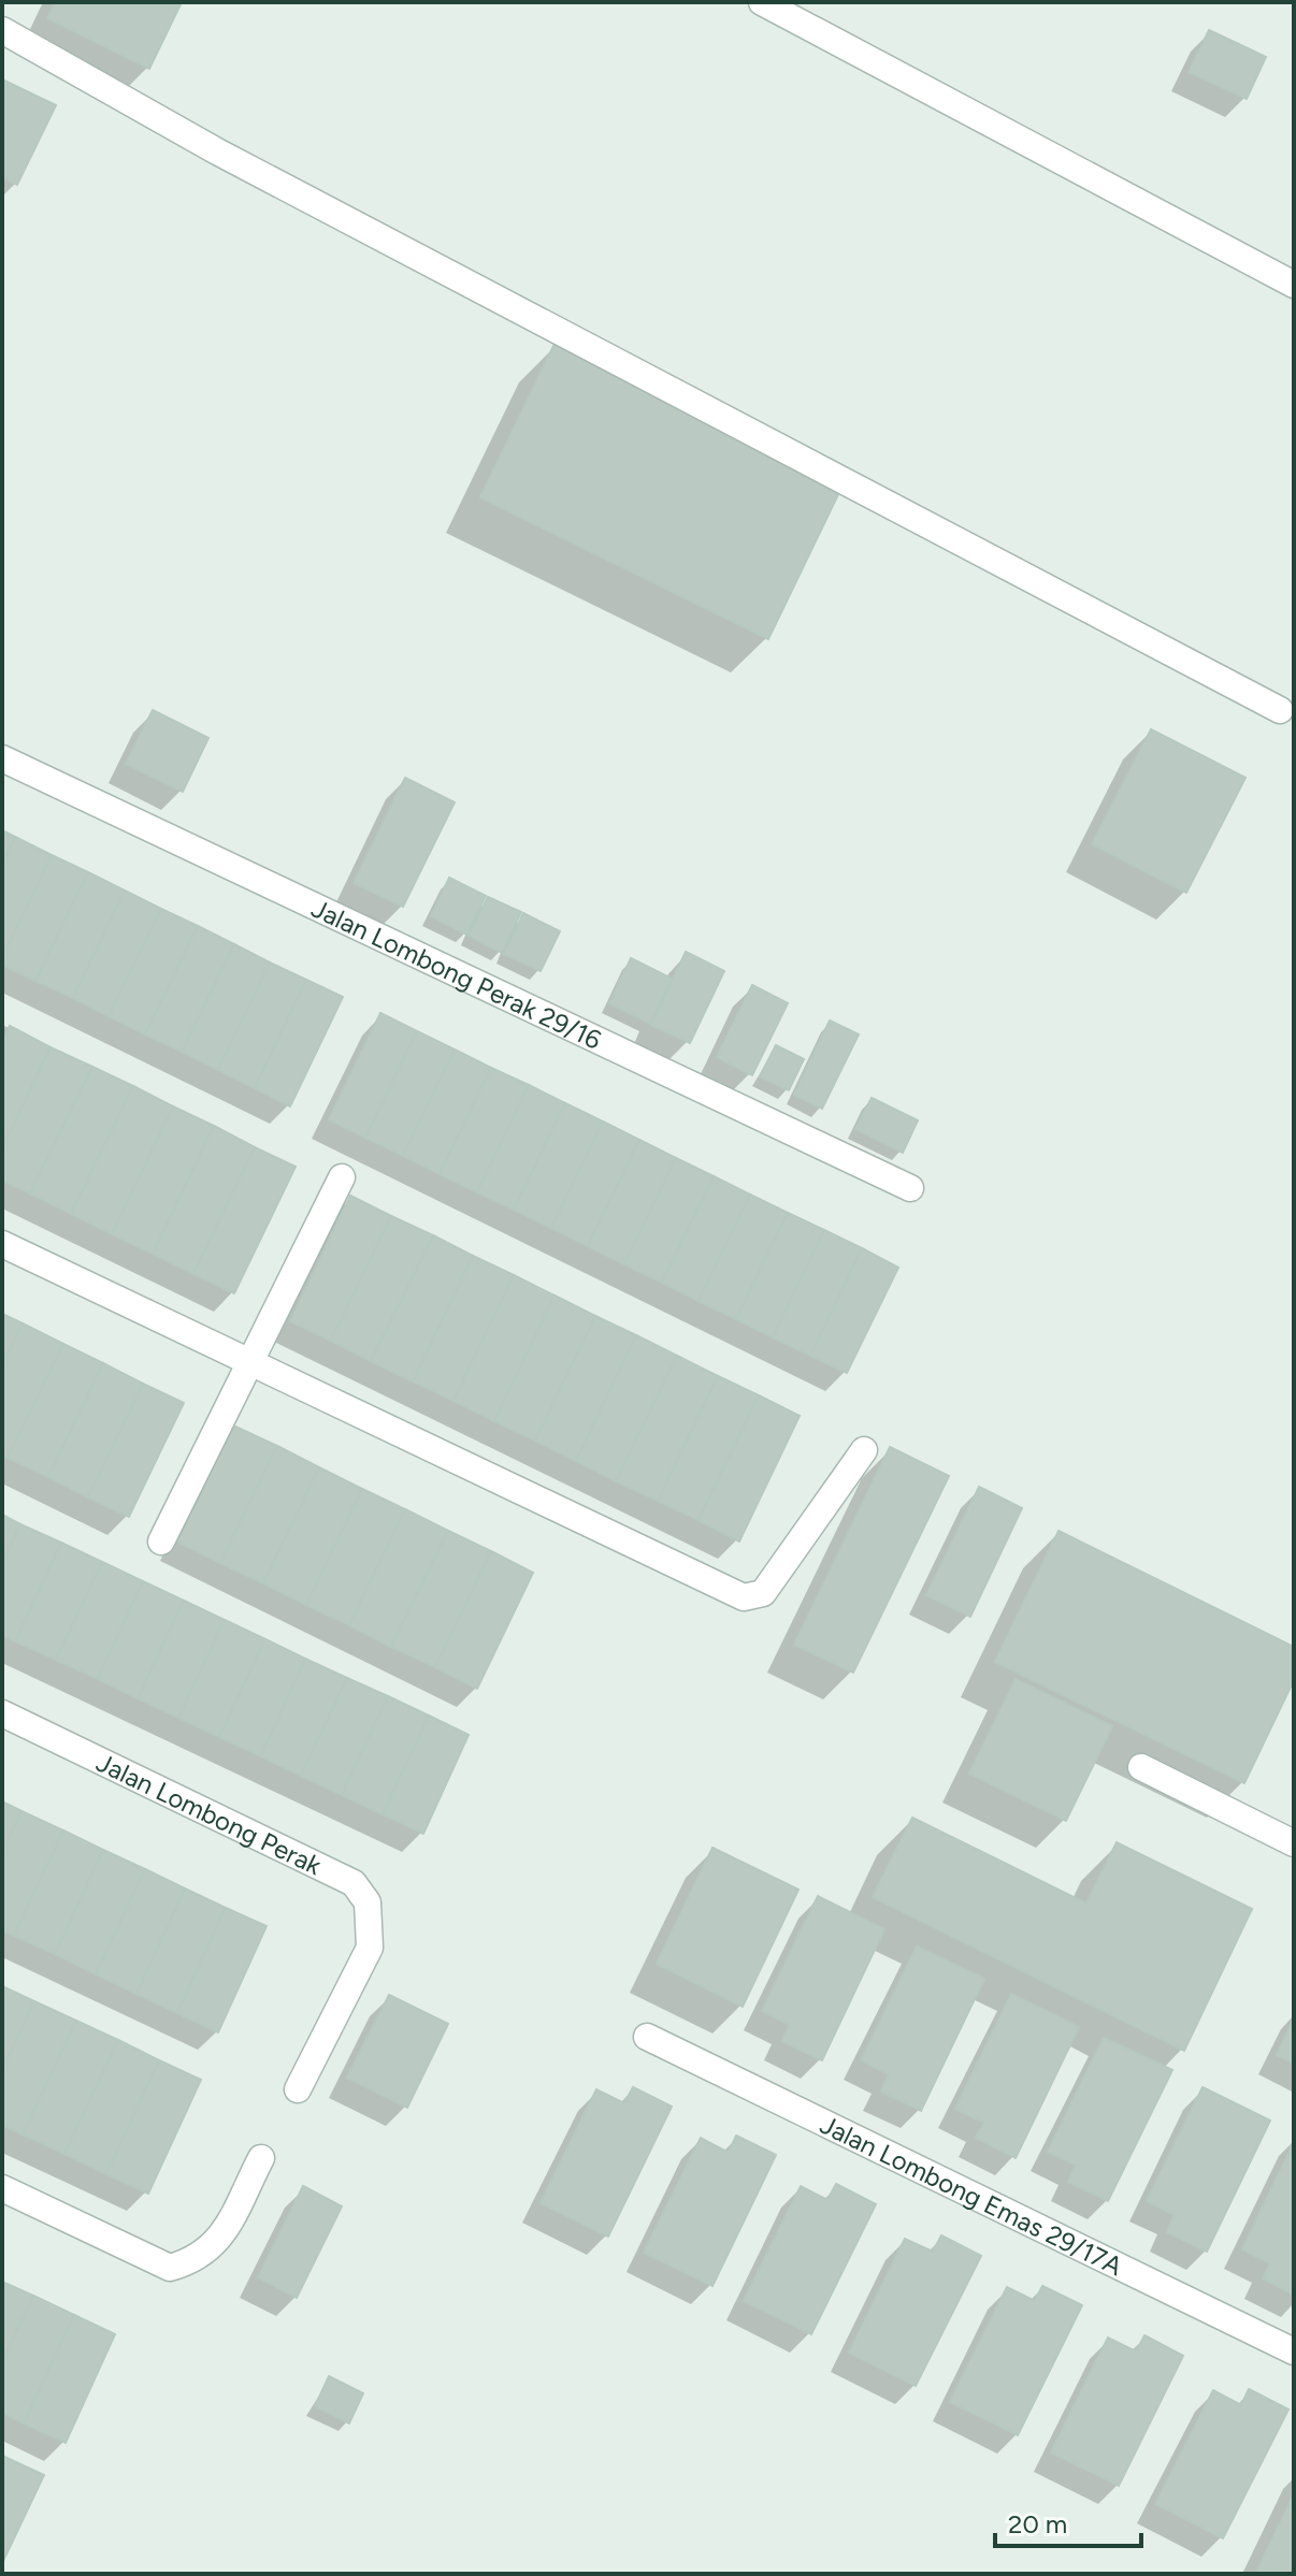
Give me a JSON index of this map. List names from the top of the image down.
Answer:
{
  "streets": {
    "street": ["Jalan Lombong Perak 29/16", "Jalan Lombong Perak", "Jalan Lombong Emas 29/17A"]
  },
  "scale_bar": "20 m"
}
